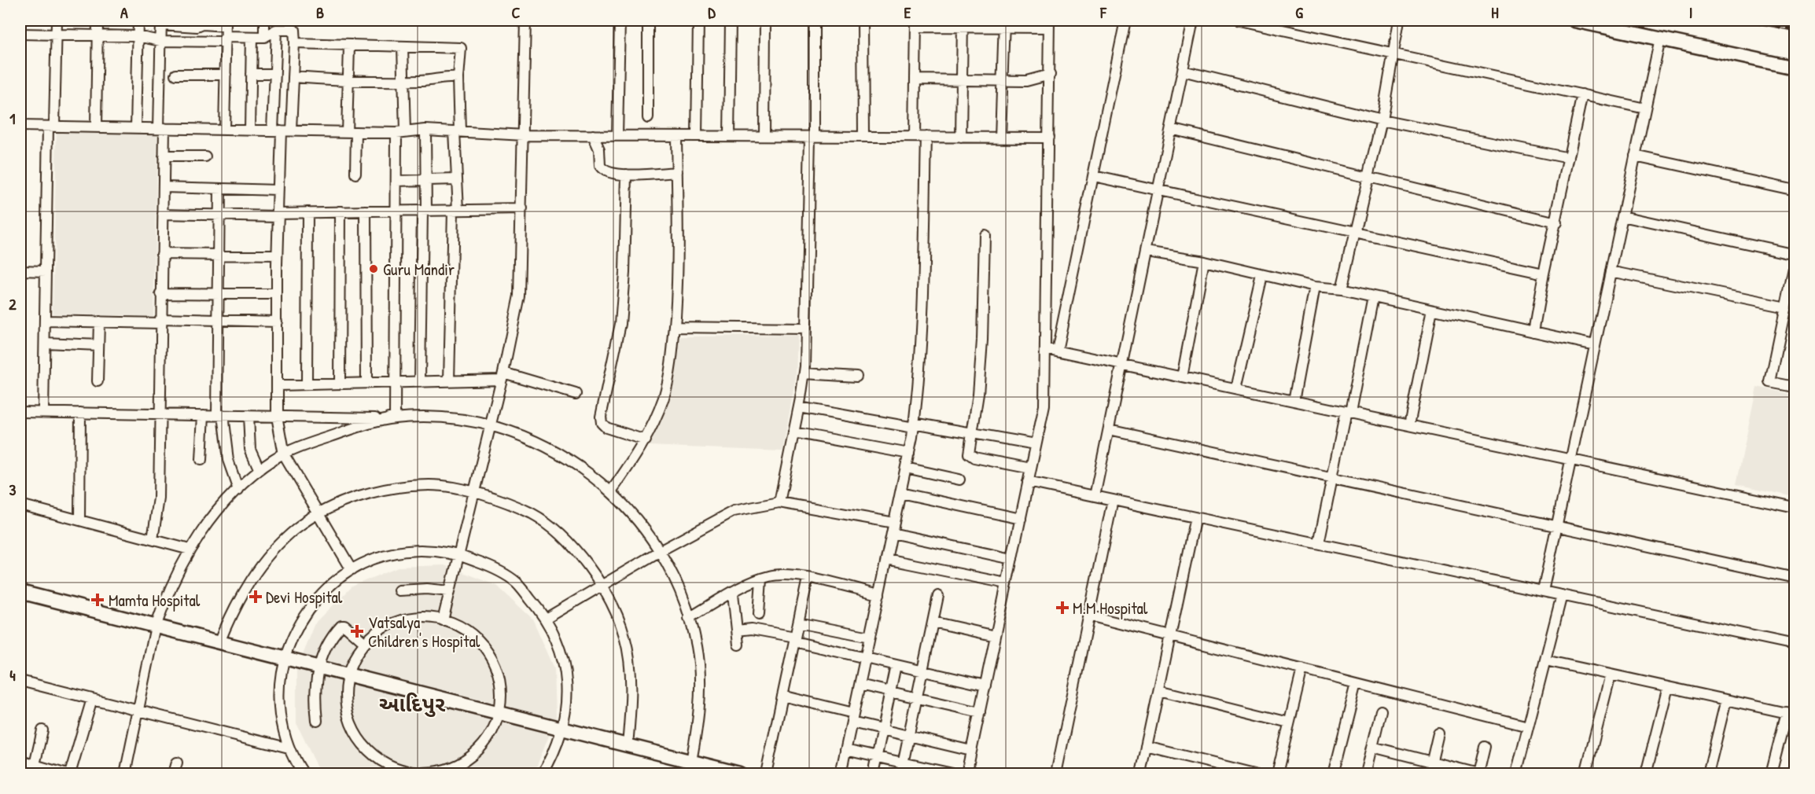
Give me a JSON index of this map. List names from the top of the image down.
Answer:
{
  "districts": ["આદિપુર"],
  "places": {
    "other": ["Guru Mandir"],
    "health": [
      "Devi Hospital",
      "Mamta Hospital",
      "M.M Hospital",
      "Vatsalya Children's Hospital"
    ]
  },
  "grid": {
    "columns": [
      "A",
      "B",
      "C",
      "D",
      "E",
      "F",
      "G",
      "H",
      "I"
    ],
    "rows": [
      "1",
      "2",
      "3",
      "4"
    ]
  }
}
